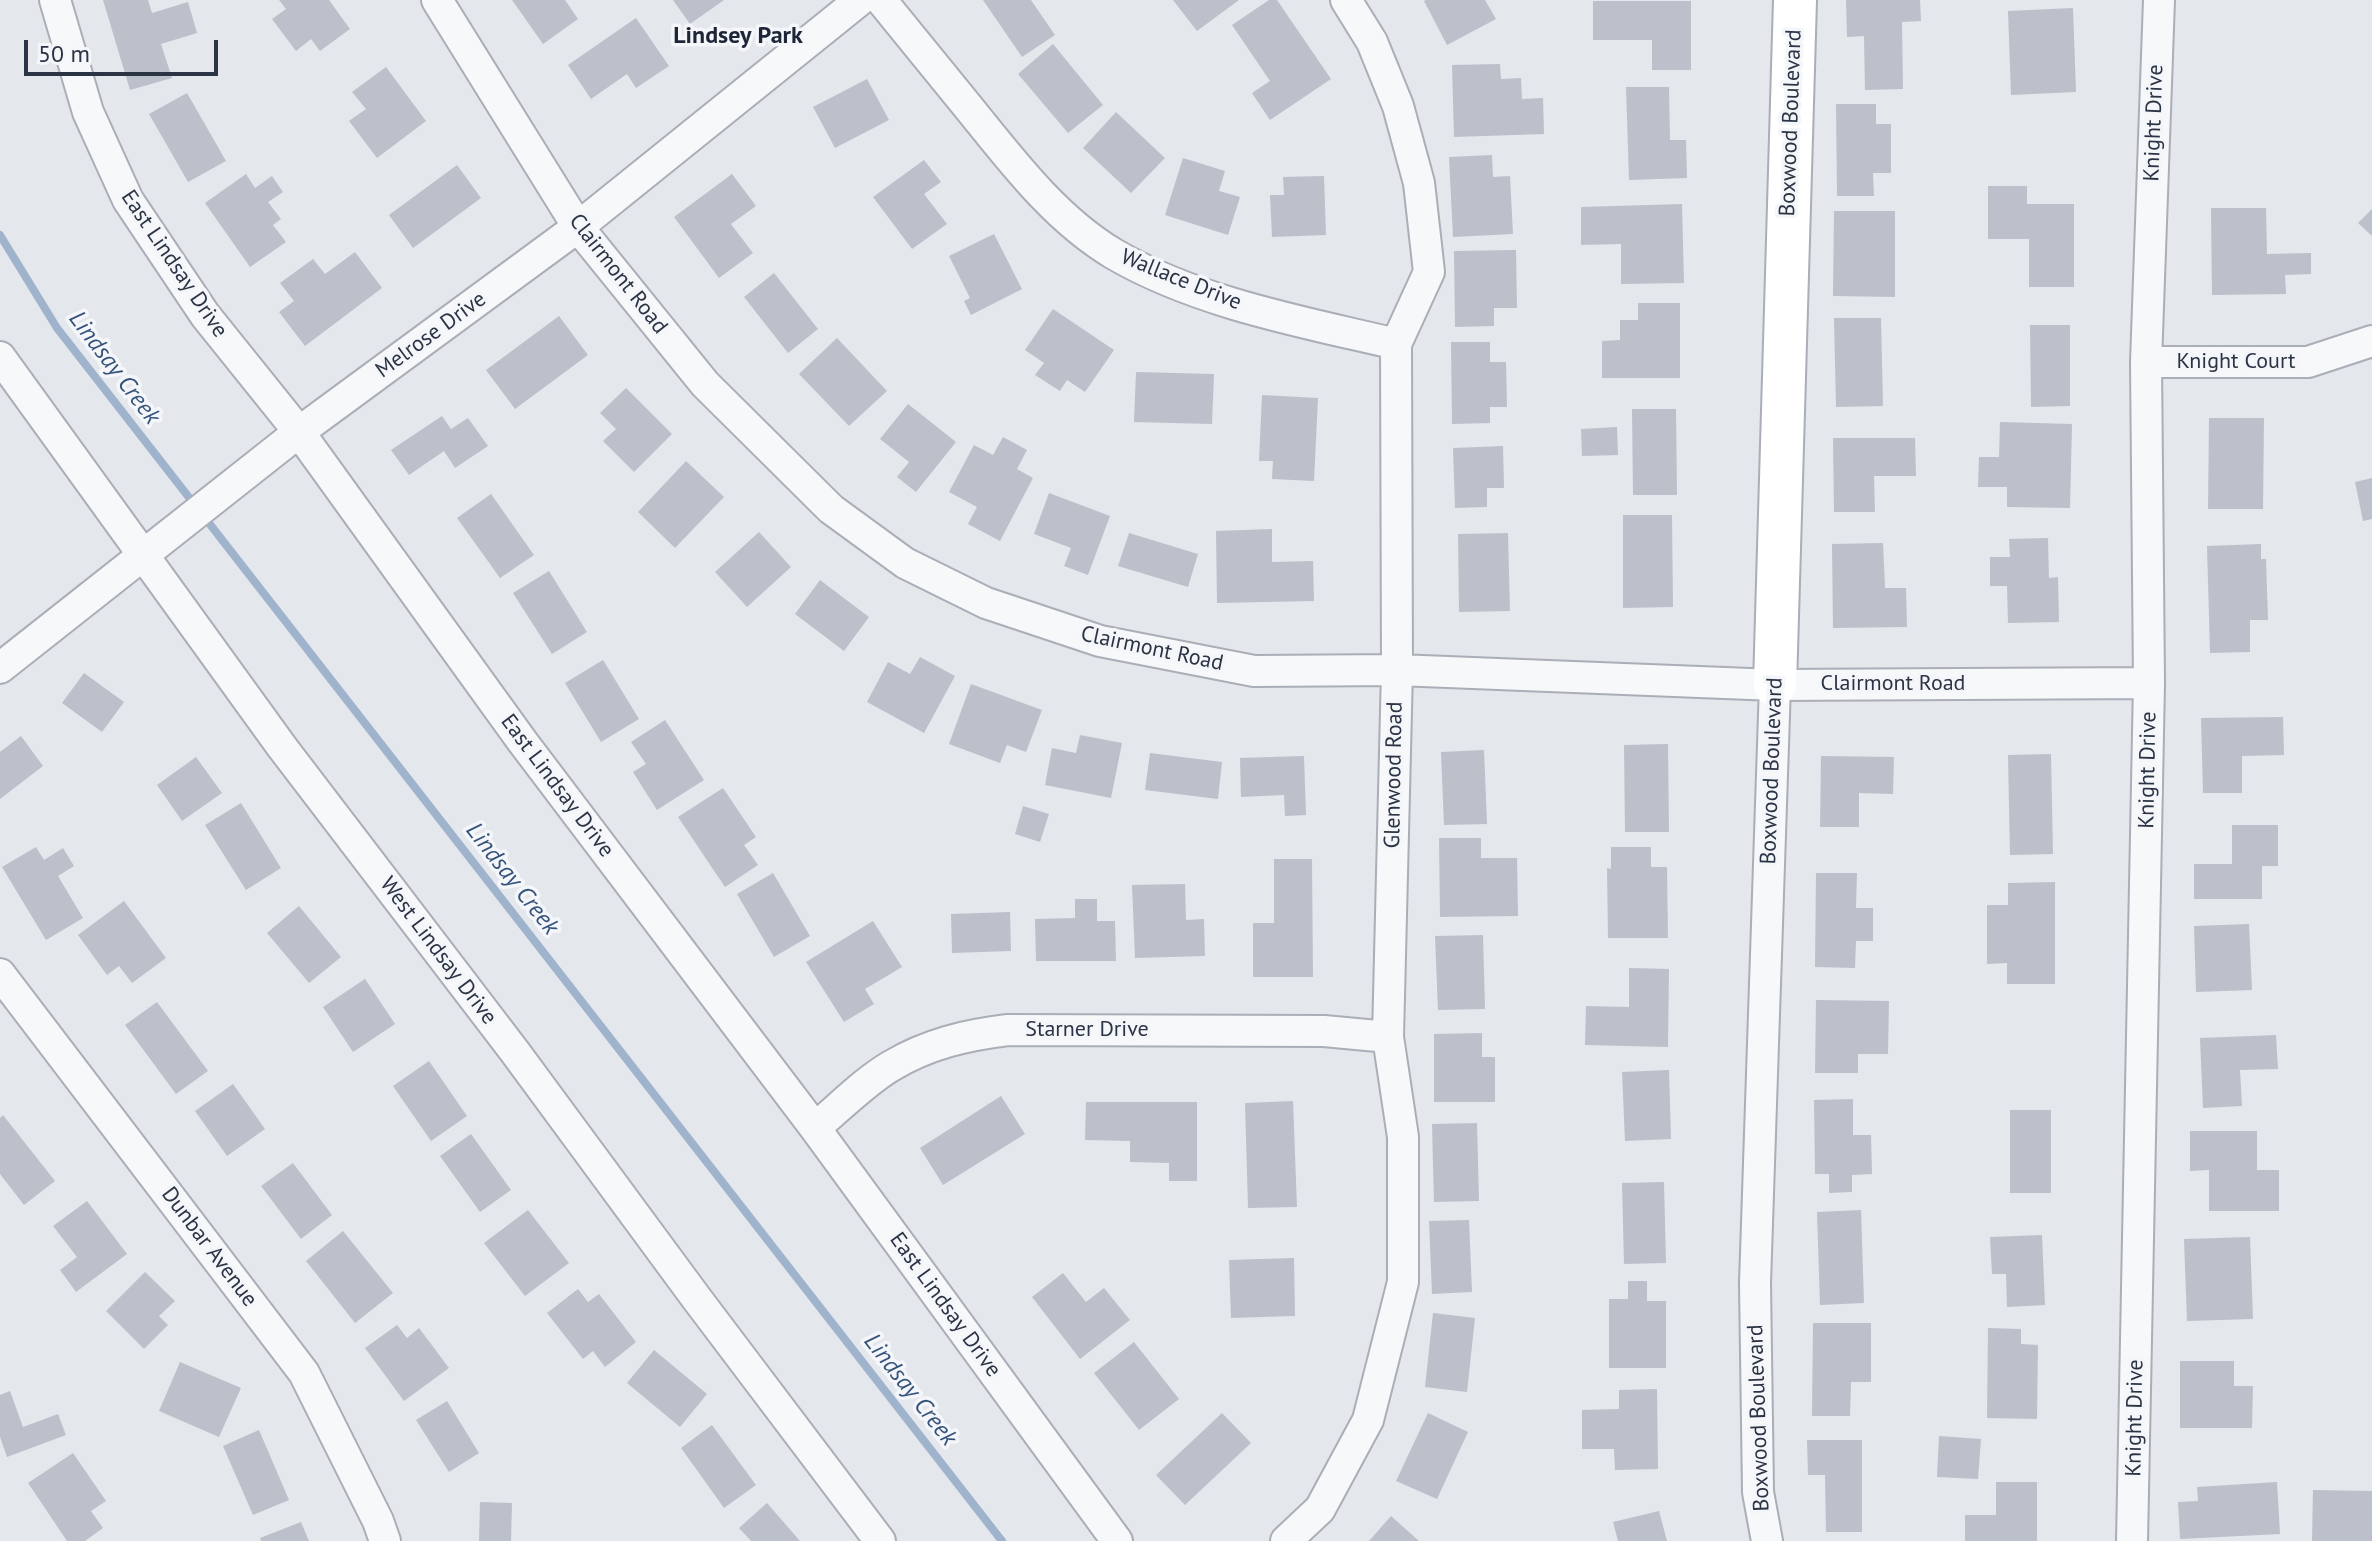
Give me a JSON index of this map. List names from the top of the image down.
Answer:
{
  "streets": {
    "street": [
      "Boxwood Boulevard",
      "Knight Drive",
      "East Lindsay Drive",
      "Clairmont Road",
      "Wallace Drive",
      "Melrose Drive",
      "Knight Court",
      "Glenwood Road",
      "West Lindsay Drive",
      "Starner Drive",
      "Dunbar Avenue"
    ]
  },
  "crossings": [
    ["Boxwood Boulevard", "Clairmont Road"],
    ["Knight Drive", "Clairmont Road"],
    ["Knight Drive", "Knight Court"],
    ["East Lindsay Drive", "Melrose Drive"],
    ["East Lindsay Drive", "Starner Drive"],
    ["Clairmont Road", "Melrose Drive"],
    ["Clairmont Road", "Glenwood Road"],
    ["Wallace Drive", "Glenwood Road"],
    ["Melrose Drive", "West Lindsay Drive"],
    ["Glenwood Road", "Starner Drive"]
  ],
  "districts": ["Lindsey Park"],
  "water": ["Lindsay Creek"],
  "scale_bar": "50 m"
}
